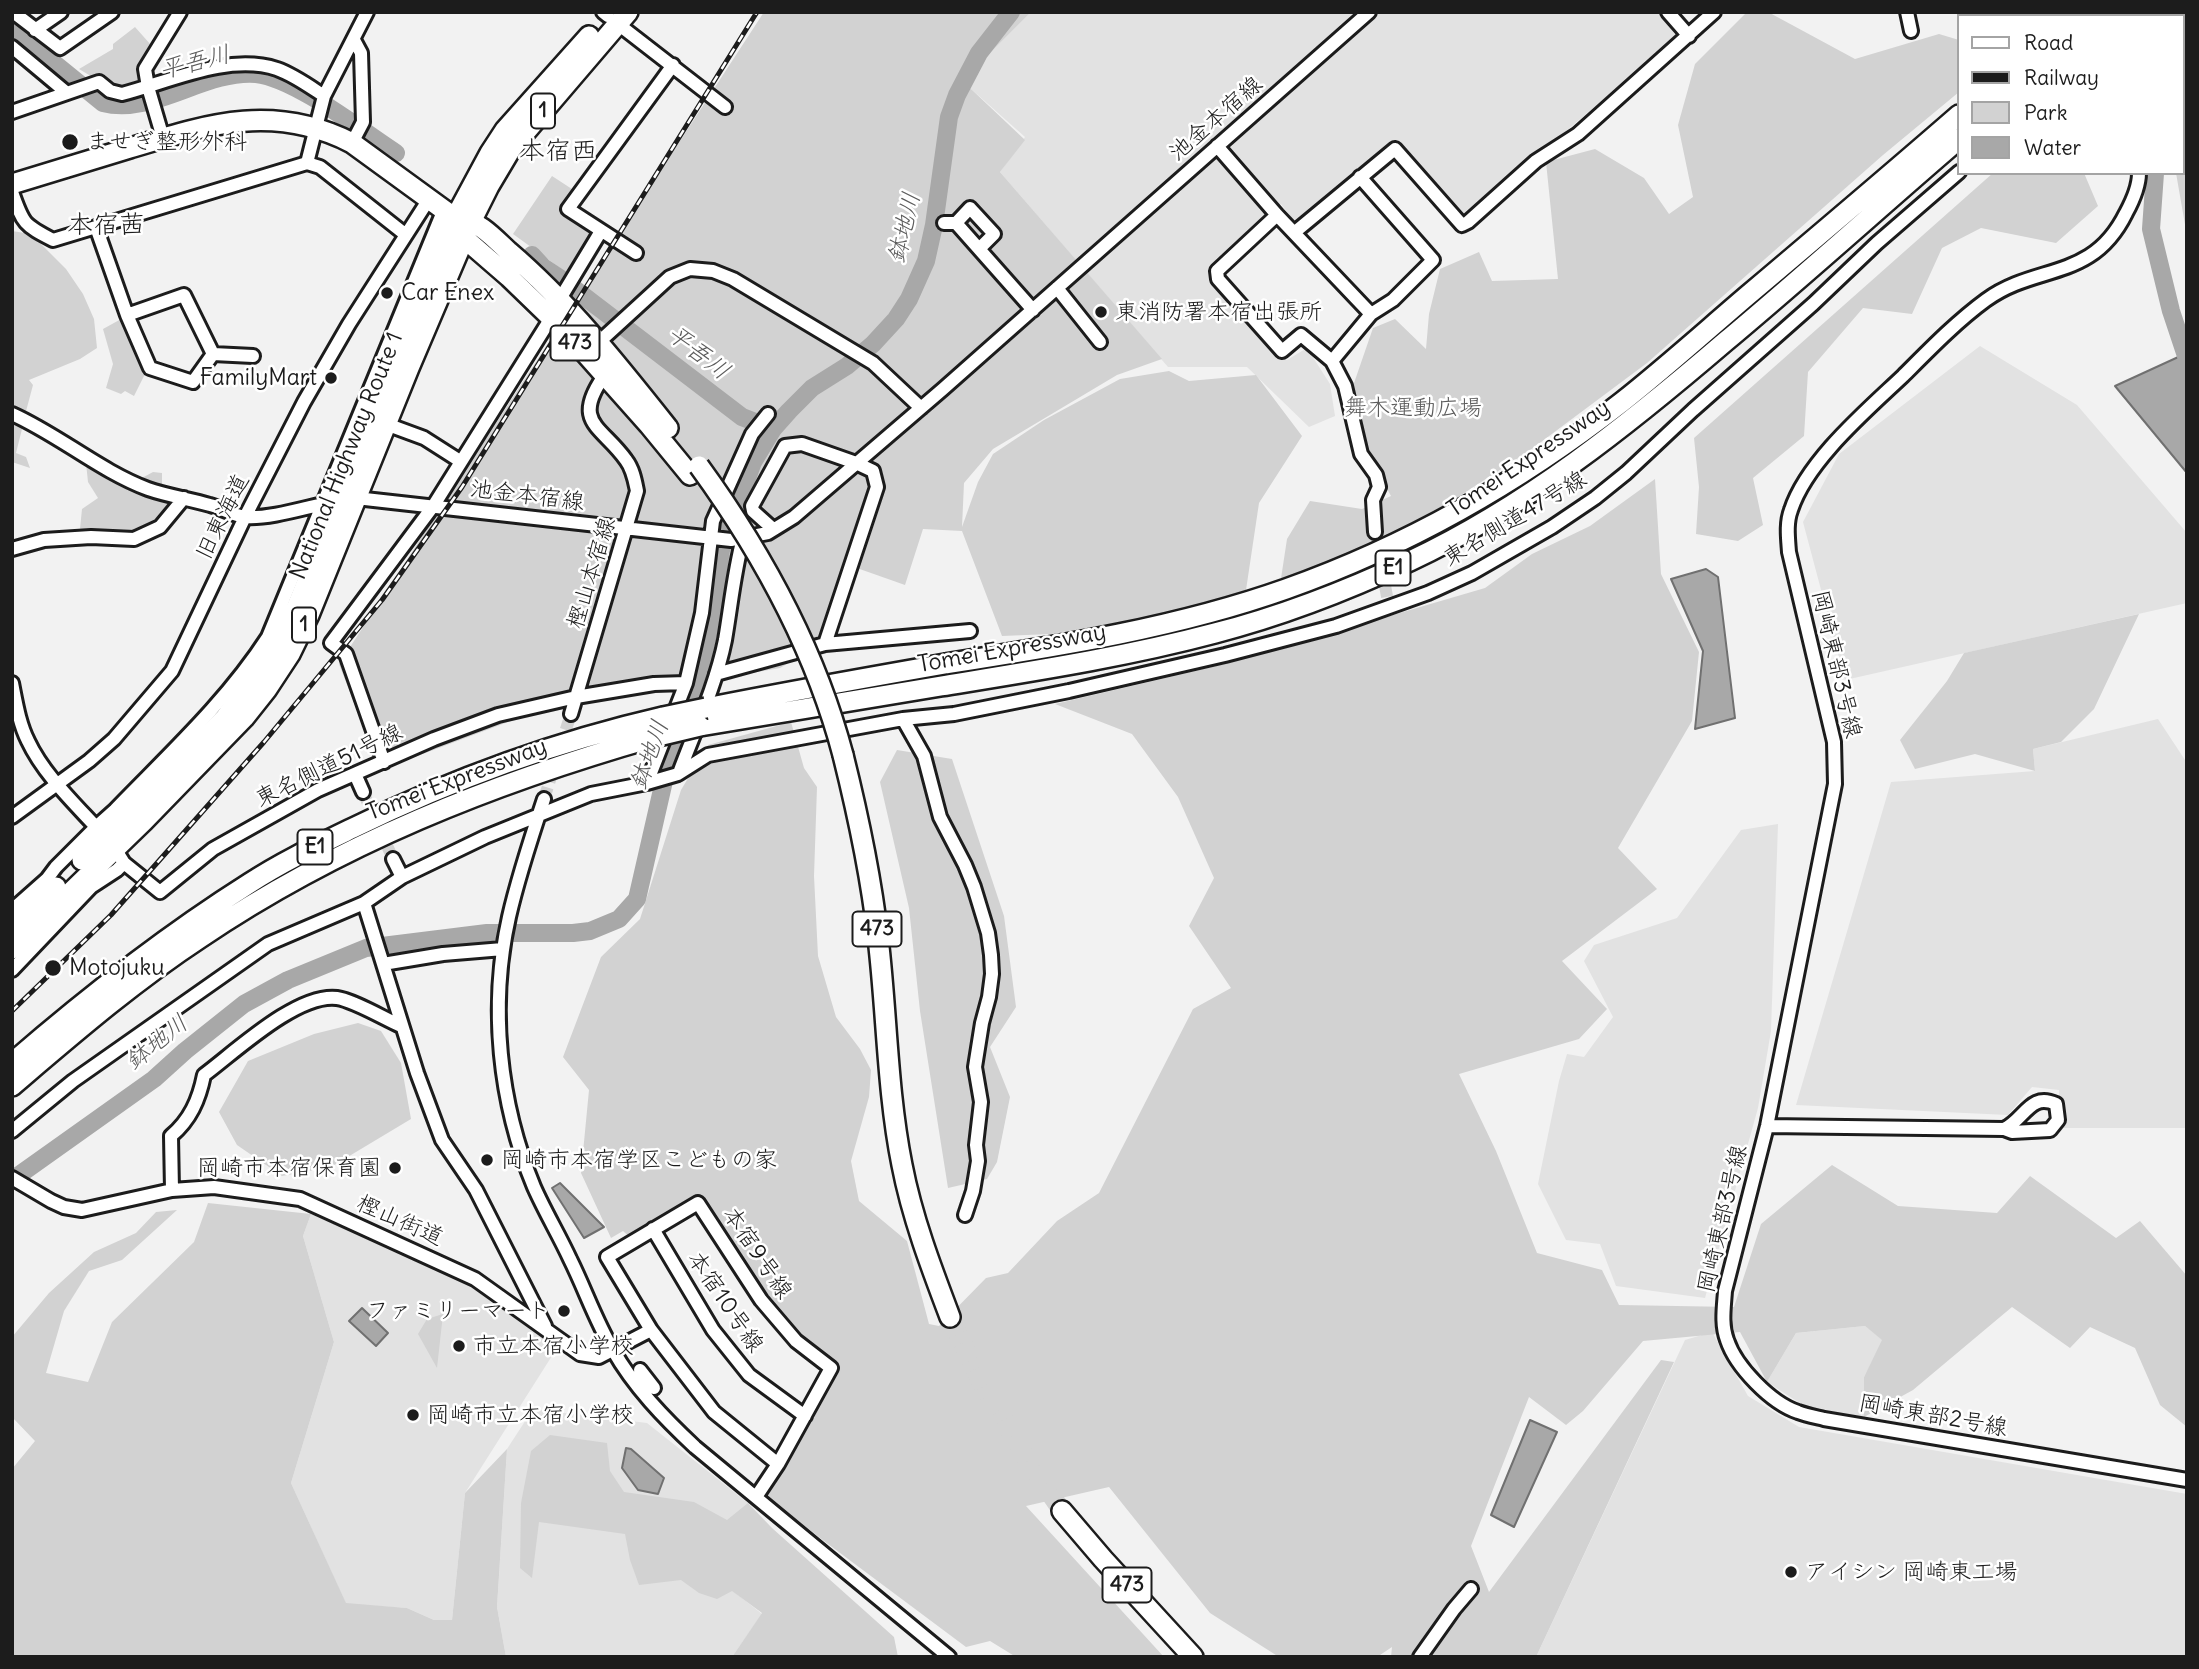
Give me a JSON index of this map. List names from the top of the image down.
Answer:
{
  "streets": {
    "highway": [
      "1",
      "473",
      "National Highway Route 1",
      "Tomei Expressway",
      "E1"
    ],
    "street": [
      "池金本宿線",
      "旧東海道",
      "東名側道47号線",
      "樫山本宿線",
      "岡崎東部3号線",
      "東名側道51号線",
      "樫山街道",
      "本宿9号線",
      "本宿10号線",
      "岡崎東部2号線"
    ]
  },
  "crossings": [
    ["池金本宿線", "National Highway Route 1"],
    ["池金本宿線", "旧東海道"],
    ["池金本宿線", "樫山本宿線"],
    ["473", "National Highway Route 1"],
    ["473", "旧東海道"],
    ["473", "樫山本宿線"],
    ["National Highway Route 1", "旧東海道"],
    ["National Highway Route 1", "東名側道51号線"],
    ["樫山本宿線", "東名側道51号線"],
    ["岡崎東部3号線", "岡崎東部2号線"],
    ["本宿9号線", "本宿10号線"]
  ],
  "districts": ["本宿西", "本宿茜"],
  "water": ["平吾川", "鉢地川"],
  "parks": ["舞木運動広場"],
  "places": [
    "ませぎ整形外科",
    "Car Enex",
    "東消防署本宿出張所",
    "FamilyMart",
    "Motojuku",
    "岡崎市本宿学区こどもの家",
    "岡崎市本宿保育園",
    "ファミリーマート",
    "市立本宿小学校",
    "岡崎市立本宿小学校",
    "アイシン 岡崎東工場"
  ],
  "legend": [
    "Road",
    "Railway",
    "Park",
    "Water"
  ]
}
